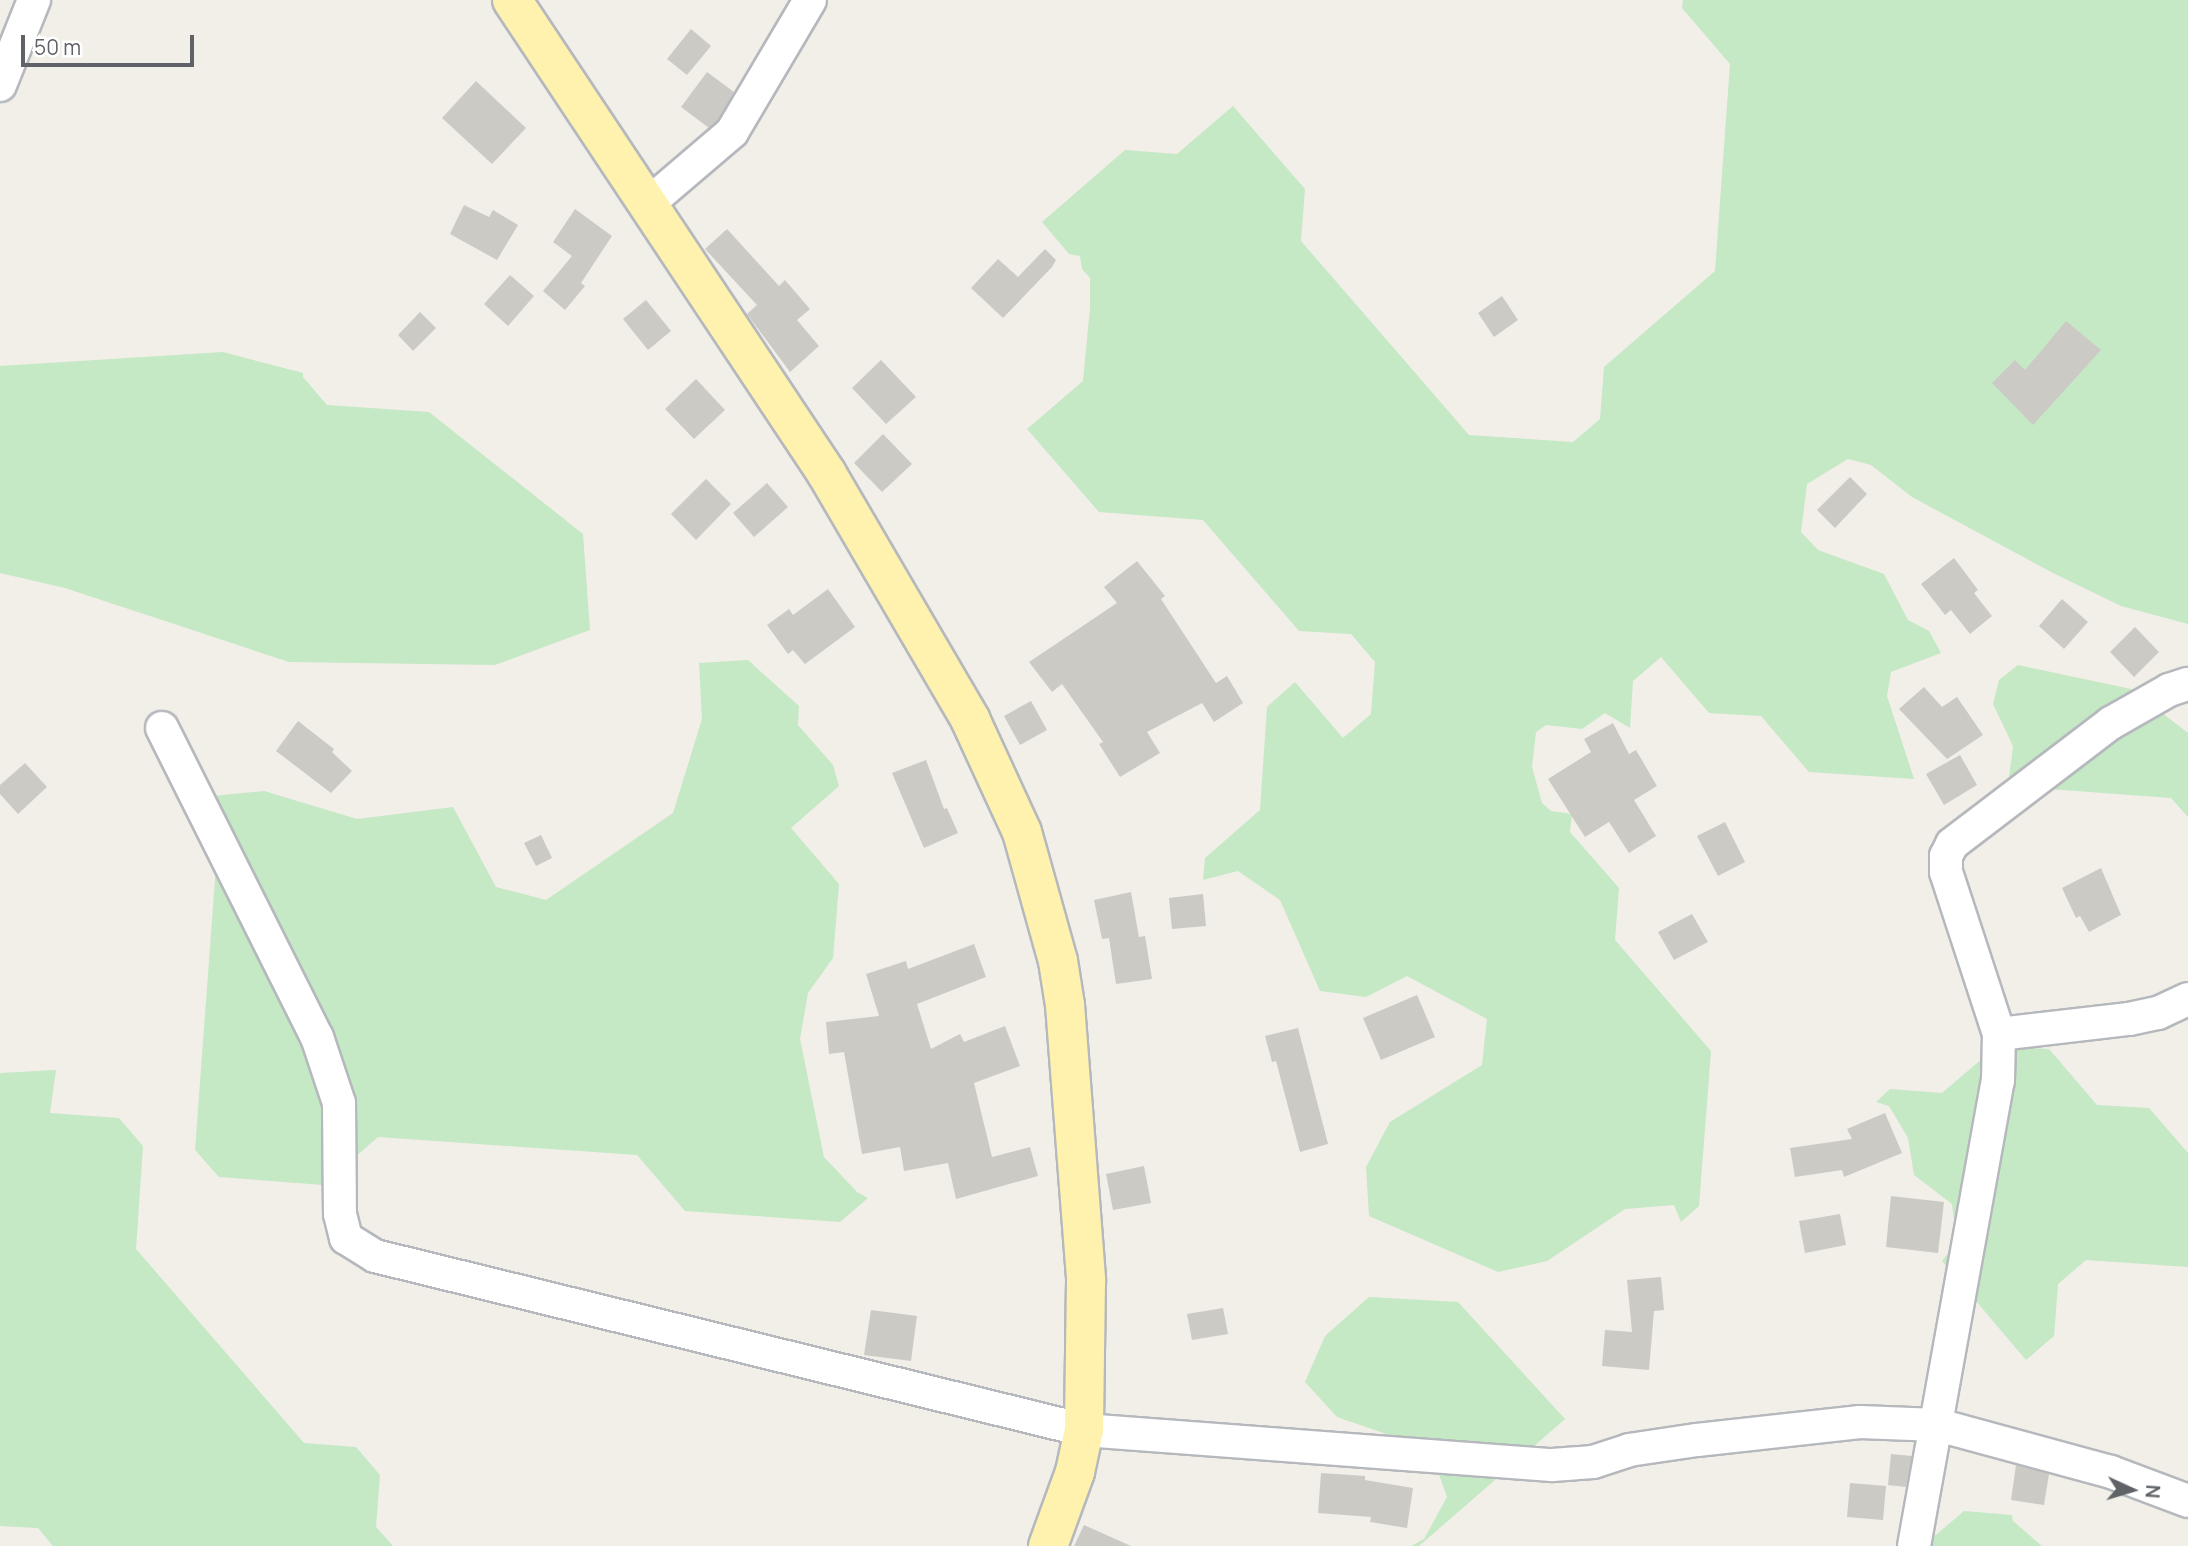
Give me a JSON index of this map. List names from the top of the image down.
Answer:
{
  "scale_bar": "50 m",
  "north": "right"
}
